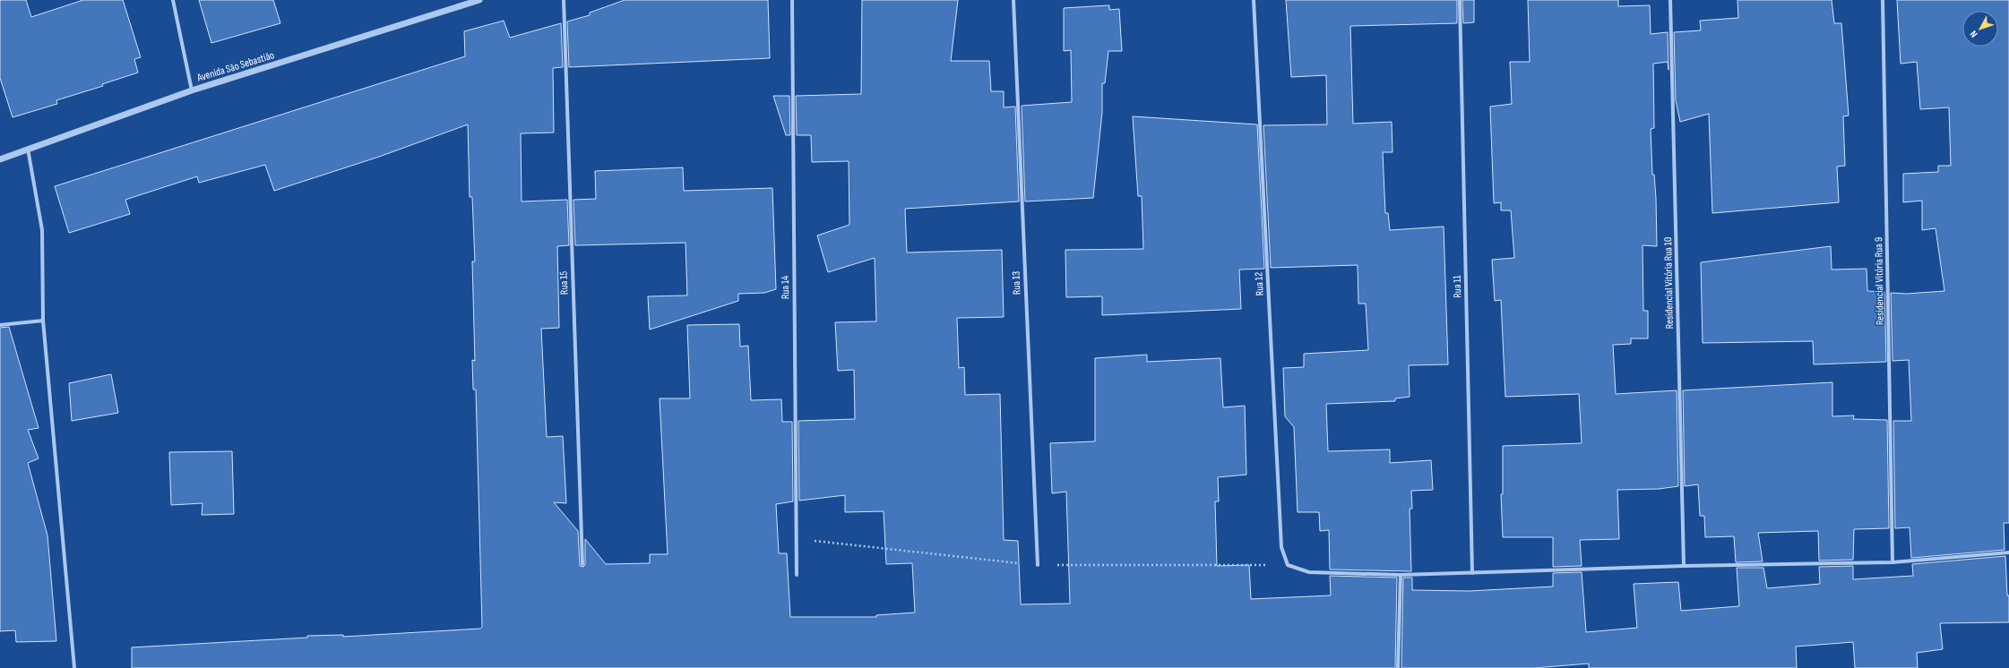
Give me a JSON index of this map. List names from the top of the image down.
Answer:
{
  "streets": {
    "street": [
      "Avenida São Sebastião",
      "Residencial Vitória Rua 9",
      "Rua 15",
      "Rua 13",
      "Residencial Vitória Rua 10",
      "Rua 12",
      "Rua 11",
      "Rua 14"
    ]
  },
  "north": "bottom left"
}
